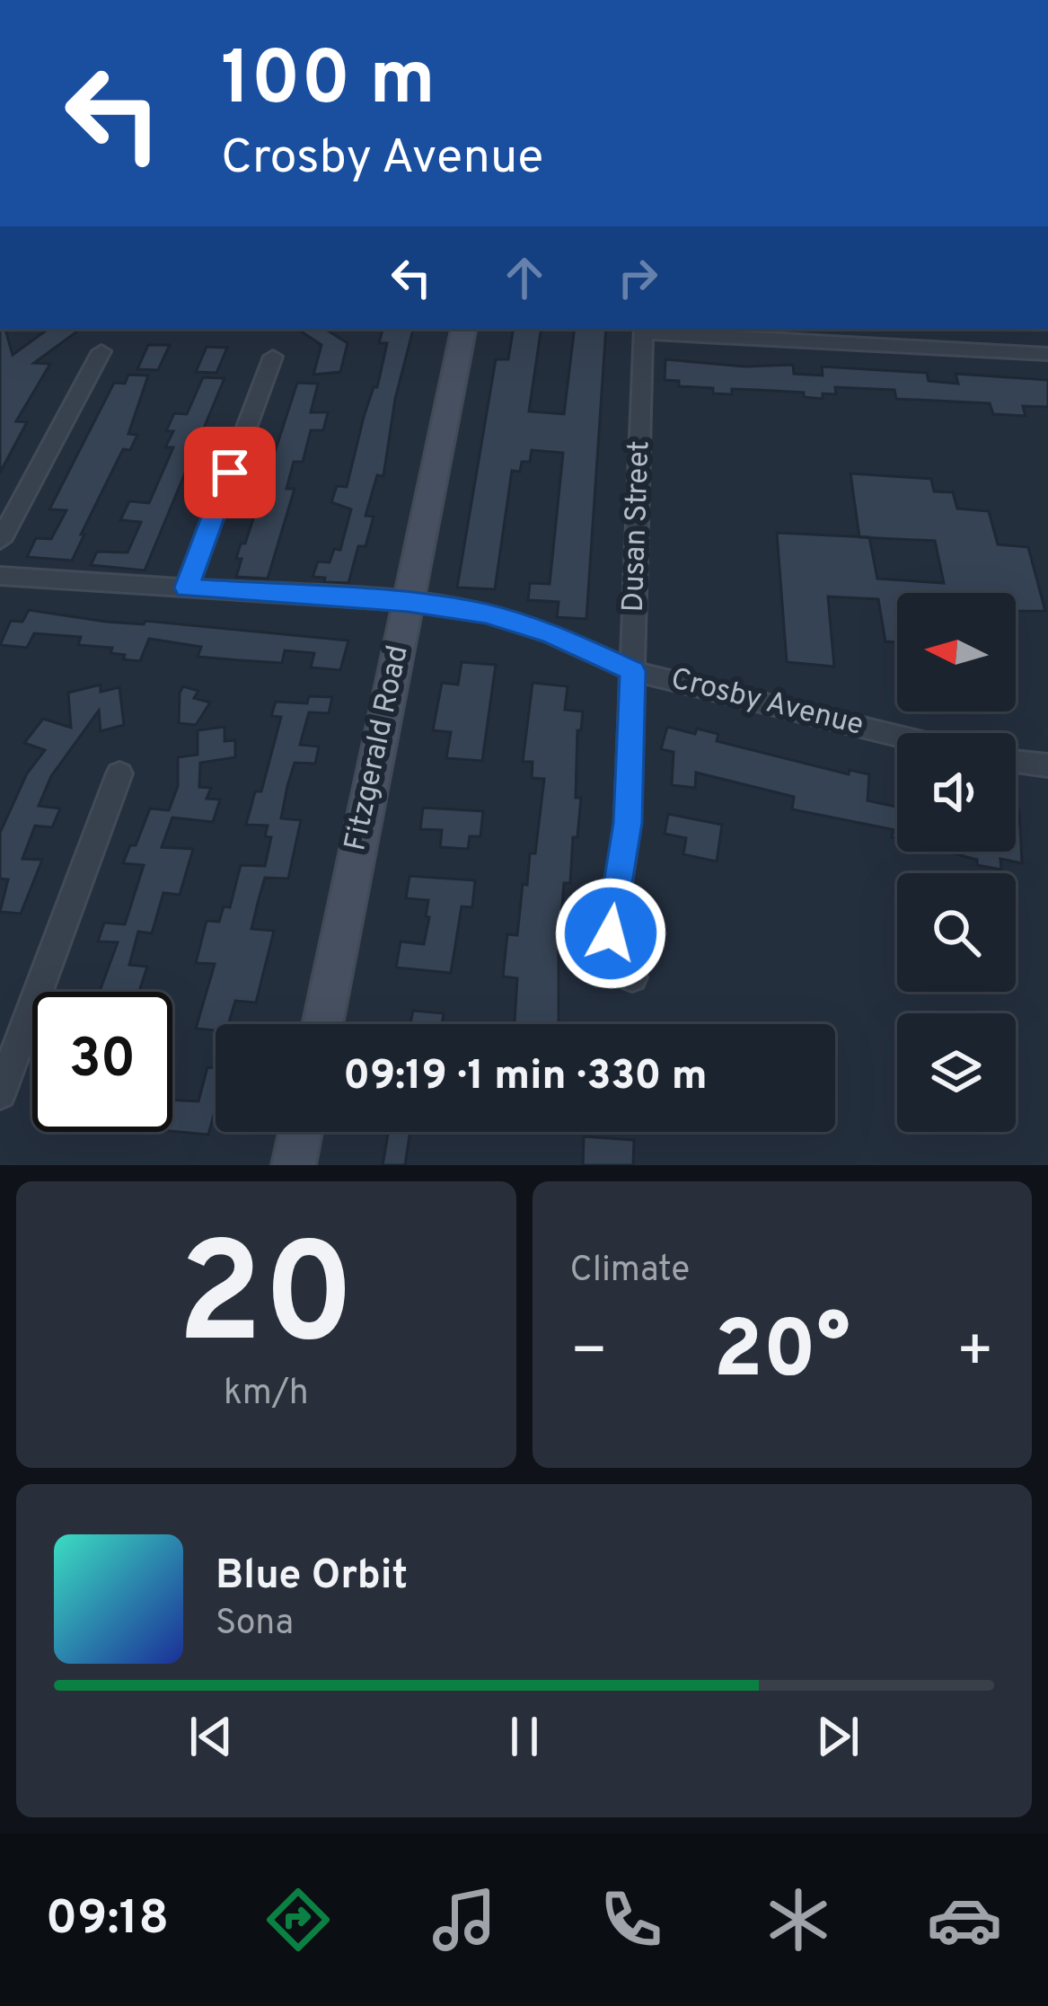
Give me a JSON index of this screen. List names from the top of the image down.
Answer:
{
  "streets": {
    "main road": ["Fitzgerald Road"],
    "street": ["Dusan Street", "Crosby Avenue"]
  },
  "crossings": [
    ["Dusan Street", "Crosby Avenue"],
    ["Crosby Avenue", "Fitzgerald Road"]
  ],
  "north": "left",
  "page": {
    "turn": ["100 m", "Crosby Avenue"],
    "limit": "30",
    "trip": "09:19 · 1 min · 330 m",
    "tile": [
      ["20", "km/h"],
      "Climate"
    ],
    "heat": ["−", "20°", "+"],
    "song": ["Blue Orbit", "Sona"],
    "tabs": "09:18"
  }
}
